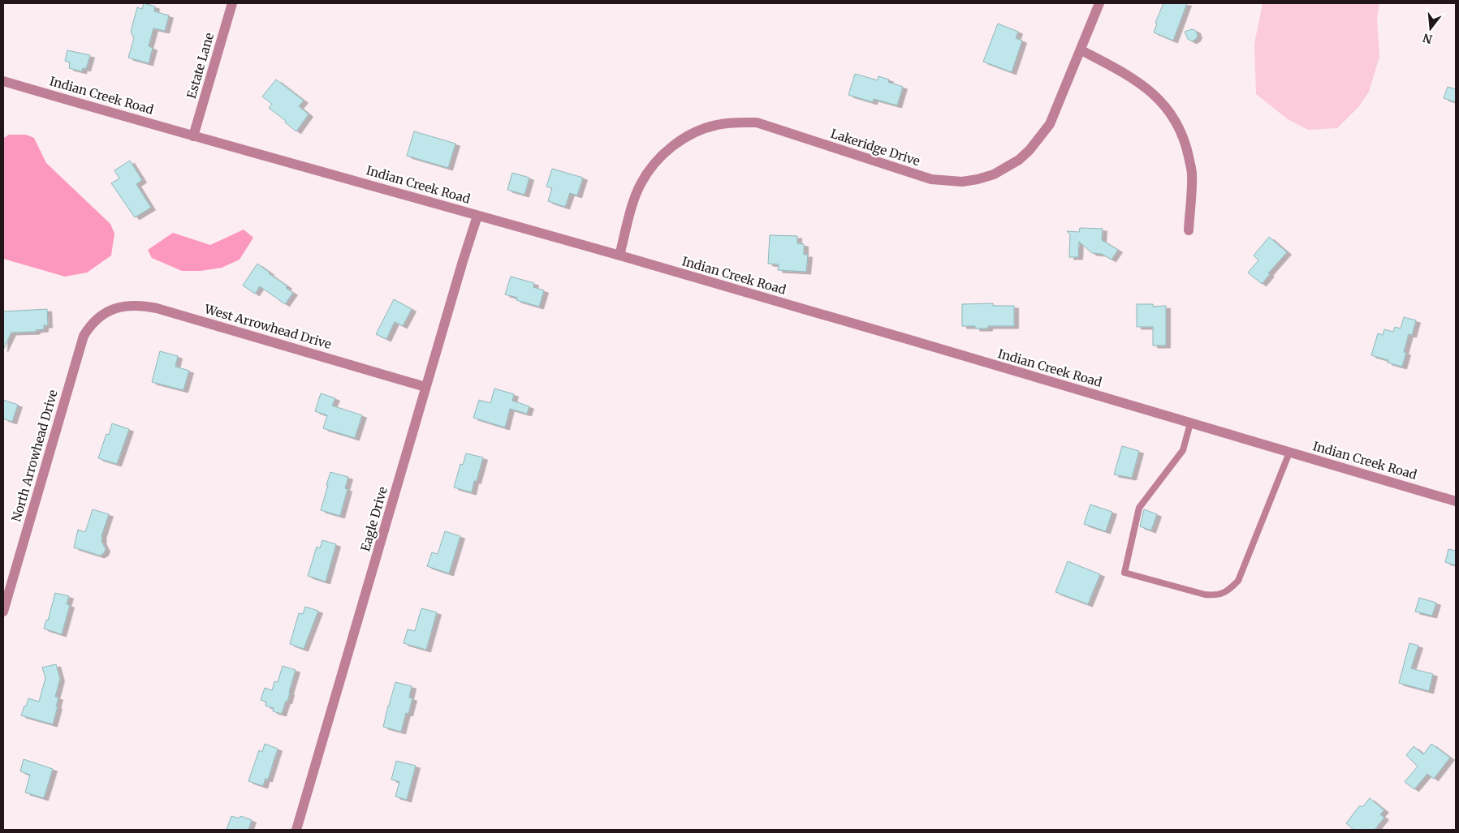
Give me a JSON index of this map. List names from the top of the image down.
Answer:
{
  "streets": {
    "street": [
      "Estate Lane",
      "Indian Creek Road",
      "Lakeridge Drive",
      "West Arrowhead Drive",
      "North Arrowhead Drive",
      "Eagle Drive"
    ]
  },
  "crossings": [
    ["Estate Lane", "Indian Creek Road"],
    ["Indian Creek Road", "Lakeridge Drive"],
    ["Indian Creek Road", "Eagle Drive"],
    ["West Arrowhead Drive", "North Arrowhead Drive"],
    ["West Arrowhead Drive", "Eagle Drive"]
  ],
  "north": "bottom"
}
